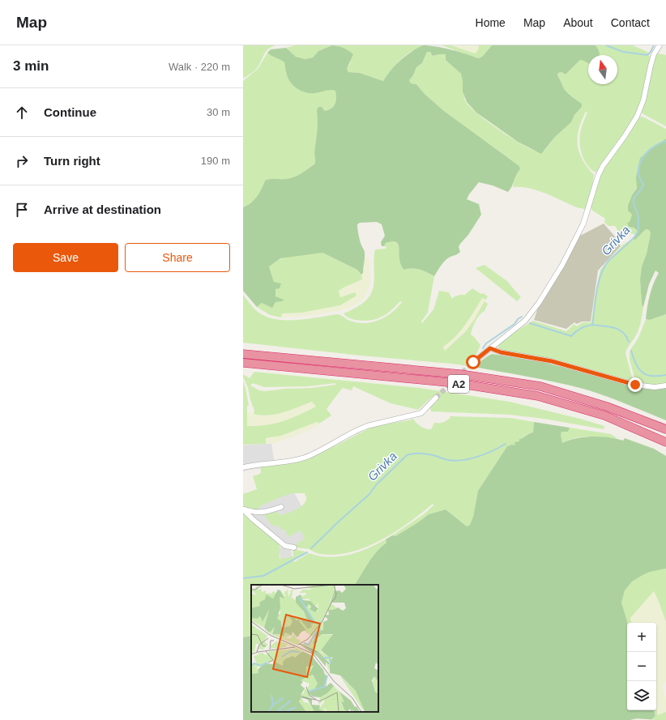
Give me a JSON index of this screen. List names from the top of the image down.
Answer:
{
  "streets": {
    "highway": ["A2"]
  },
  "water": ["Grivka"],
  "north": "top",
  "page": {
    "header": "Map",
    "nav": [
      "Home",
      "Map",
      "About",
      "Contact"
    ],
    "heading": ["3 min", "Walk · 220 m"],
    "list": [
      ["Continue", "30 m"],
      ["Turn right", "190 m"],
      "Arrive at destination"
    ],
    "buttons": ["Save", "Share"],
    "map_buttons": ["+", "−"]
  }
}
